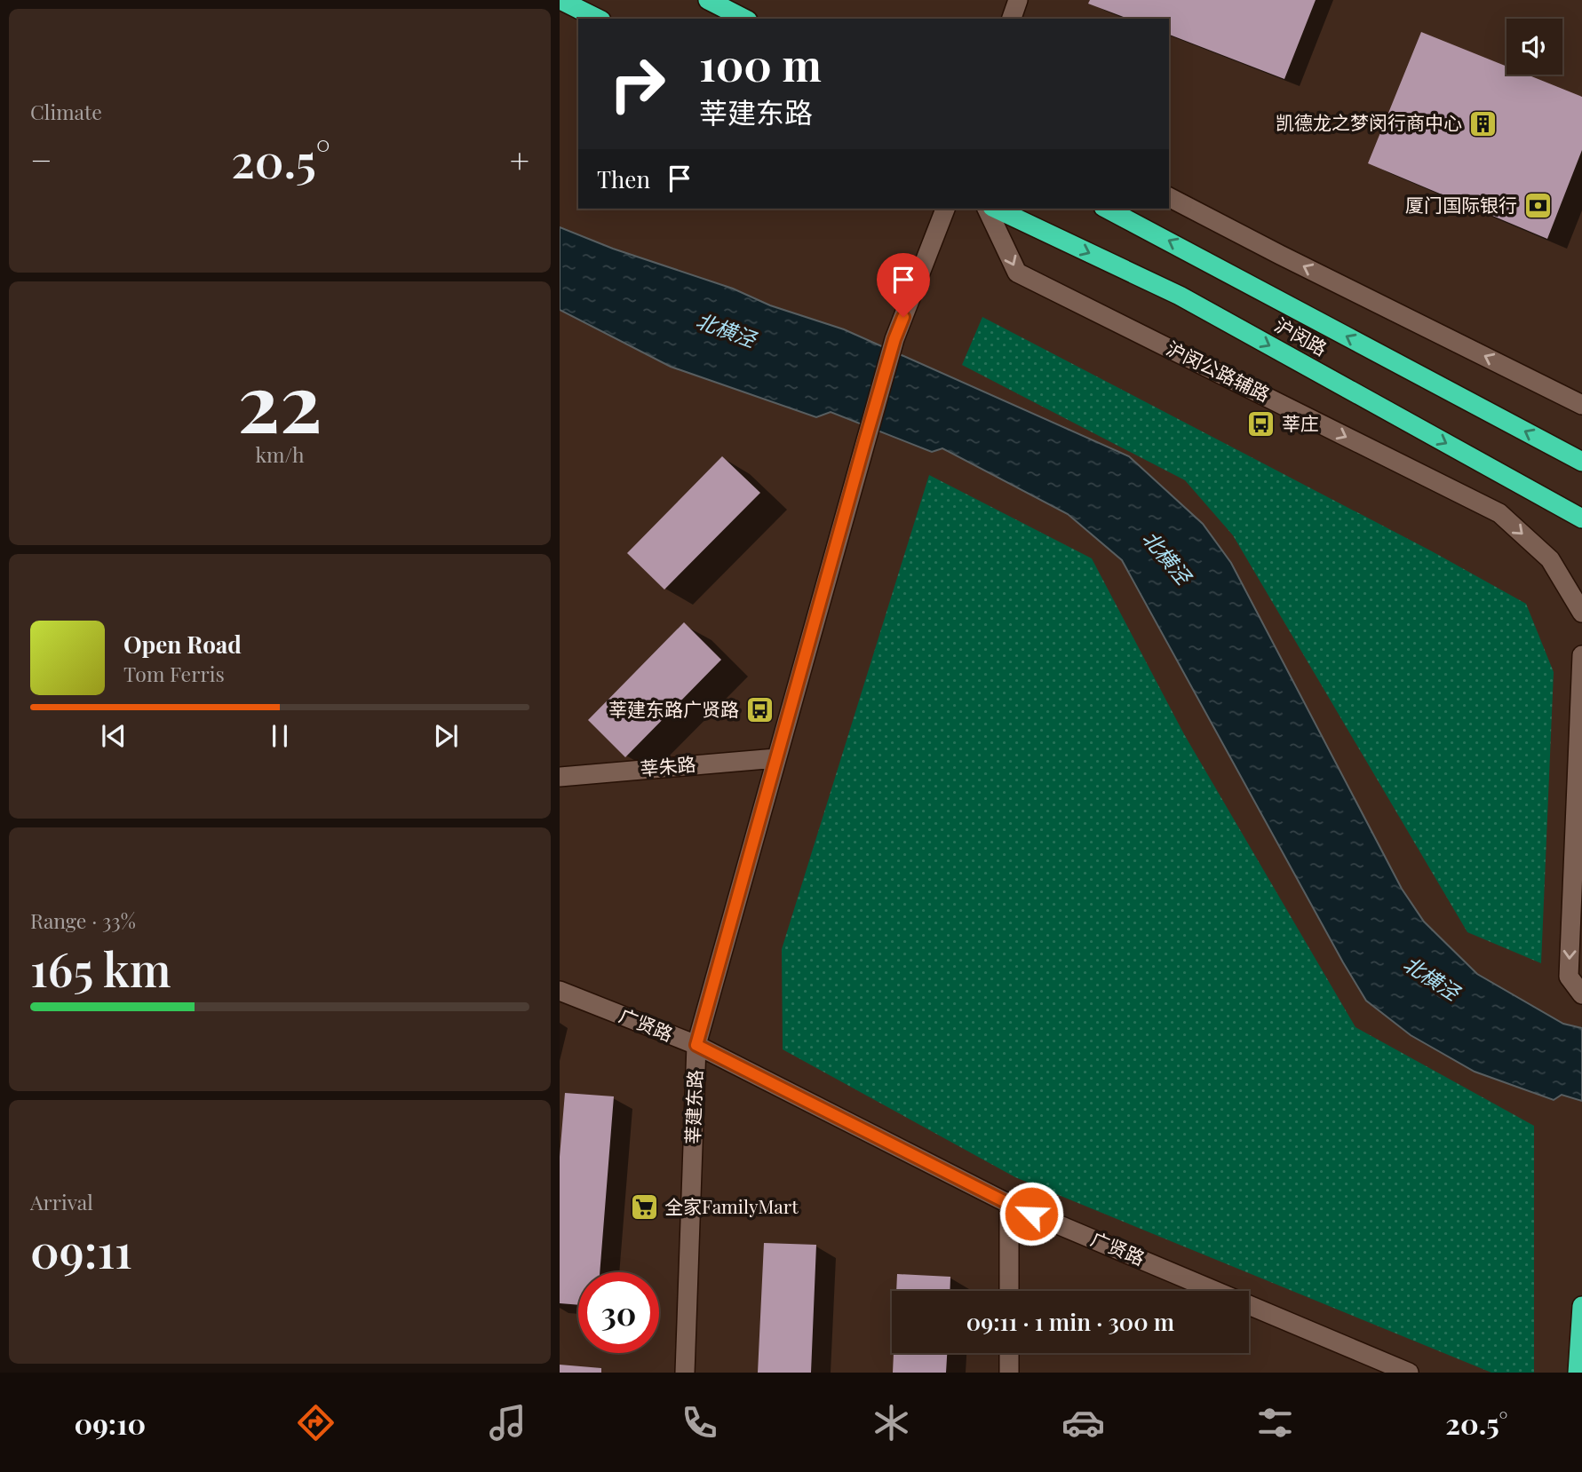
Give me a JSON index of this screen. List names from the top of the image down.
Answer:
{
  "streets": {
    "highway": ["沪闵路"],
    "street": [
      "沪闵公路辅路",
      "莘朱路",
      "广贤路",
      "莘建东路"
    ]
  },
  "crossings": [
    ["莘朱路", "莘建东路"],
    ["广贤路", "莘建东路"]
  ],
  "water": ["北横泾"],
  "places": {
    "building": ["凯德龙之梦闵行商中心"],
    "bank": ["厦门国际银行"],
    "bus stop": ["莘庄", "莘建东路广贤路"],
    "supermarket": ["全家FamilyMart"]
  },
  "page": {
    "tile": [
      "Climate",
      ["22", "km/h"],
      ["Range · 33%", "165 km"],
      ["Arrival", "09:11"]
    ],
    "turn": ["100 m", "莘建东路"],
    "heat": ["−", "20.5°", "+"],
    "then": "Then",
    "song": ["Open Road", "Tom Ferris"],
    "limit": "30",
    "trip": "09:11 · 1 min · 300 m",
    "tabs": ["09:10", "20.5°"]
  }
}
